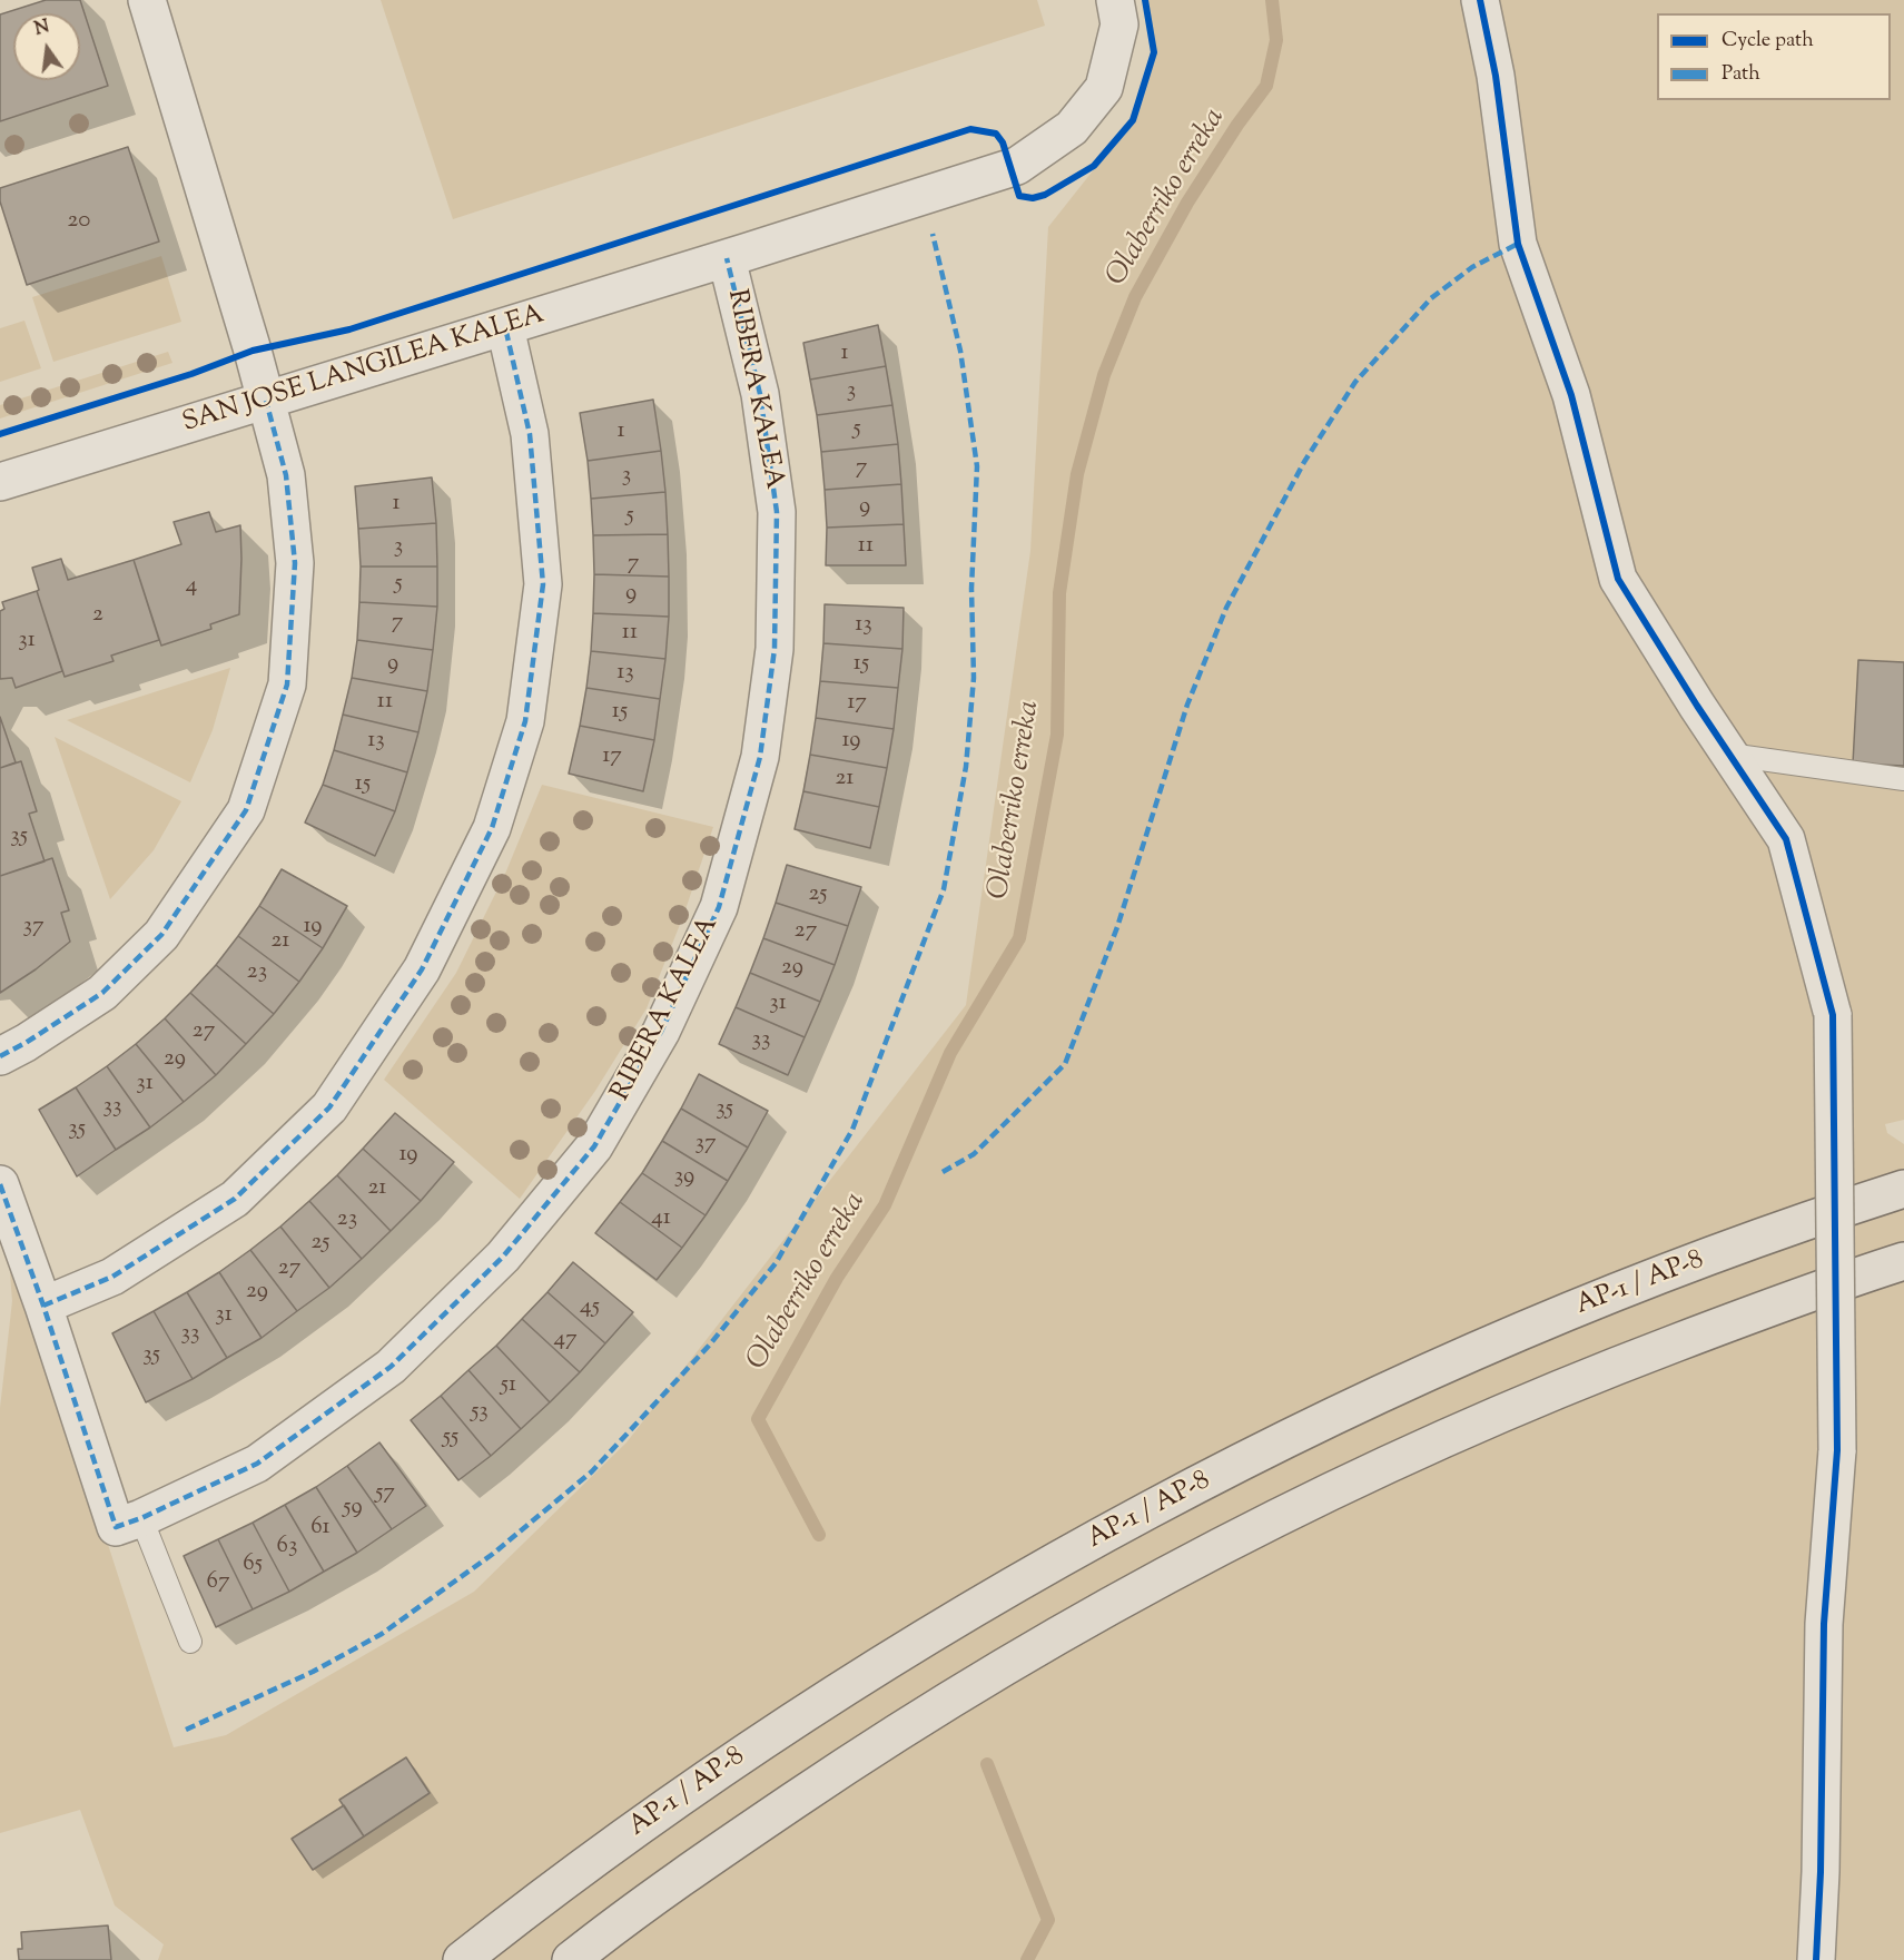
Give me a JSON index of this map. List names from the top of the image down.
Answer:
{
  "streets": {
    "highway": ["AP-1 / AP-8"],
    "street": ["SAN JOSE LANGILEA KALEA", "RIBERA KALEA"]
  },
  "crossings": [
    ["SAN JOSE LANGILEA KALEA", "RIBERA KALEA"]
  ],
  "water": ["Olaberriko erreka"],
  "house_numbers": [
    "20",
    "1",
    "3",
    "5",
    "1",
    "7",
    "3",
    "1",
    "9",
    "5",
    "11",
    "3",
    "7",
    "5",
    "4",
    "9",
    "2",
    "7",
    "13",
    "11",
    "31",
    "9",
    "15",
    "13",
    "11",
    "17",
    "15",
    "13",
    "19",
    "17",
    "21",
    "15",
    "35",
    "25",
    "37",
    "19",
    "27",
    "21",
    "29",
    "23",
    "31",
    "27",
    "33",
    "29",
    "31",
    "33",
    "35",
    "35",
    "37",
    "19",
    "39",
    "21",
    "41",
    "23",
    "25",
    "27",
    "29",
    "45",
    "31",
    "33",
    "47",
    "35",
    "51",
    "53",
    "55",
    "57",
    "59",
    "61",
    "63",
    "65",
    "67"
  ],
  "legend": ["Cycle path", "Path"],
  "north": "top"
}
